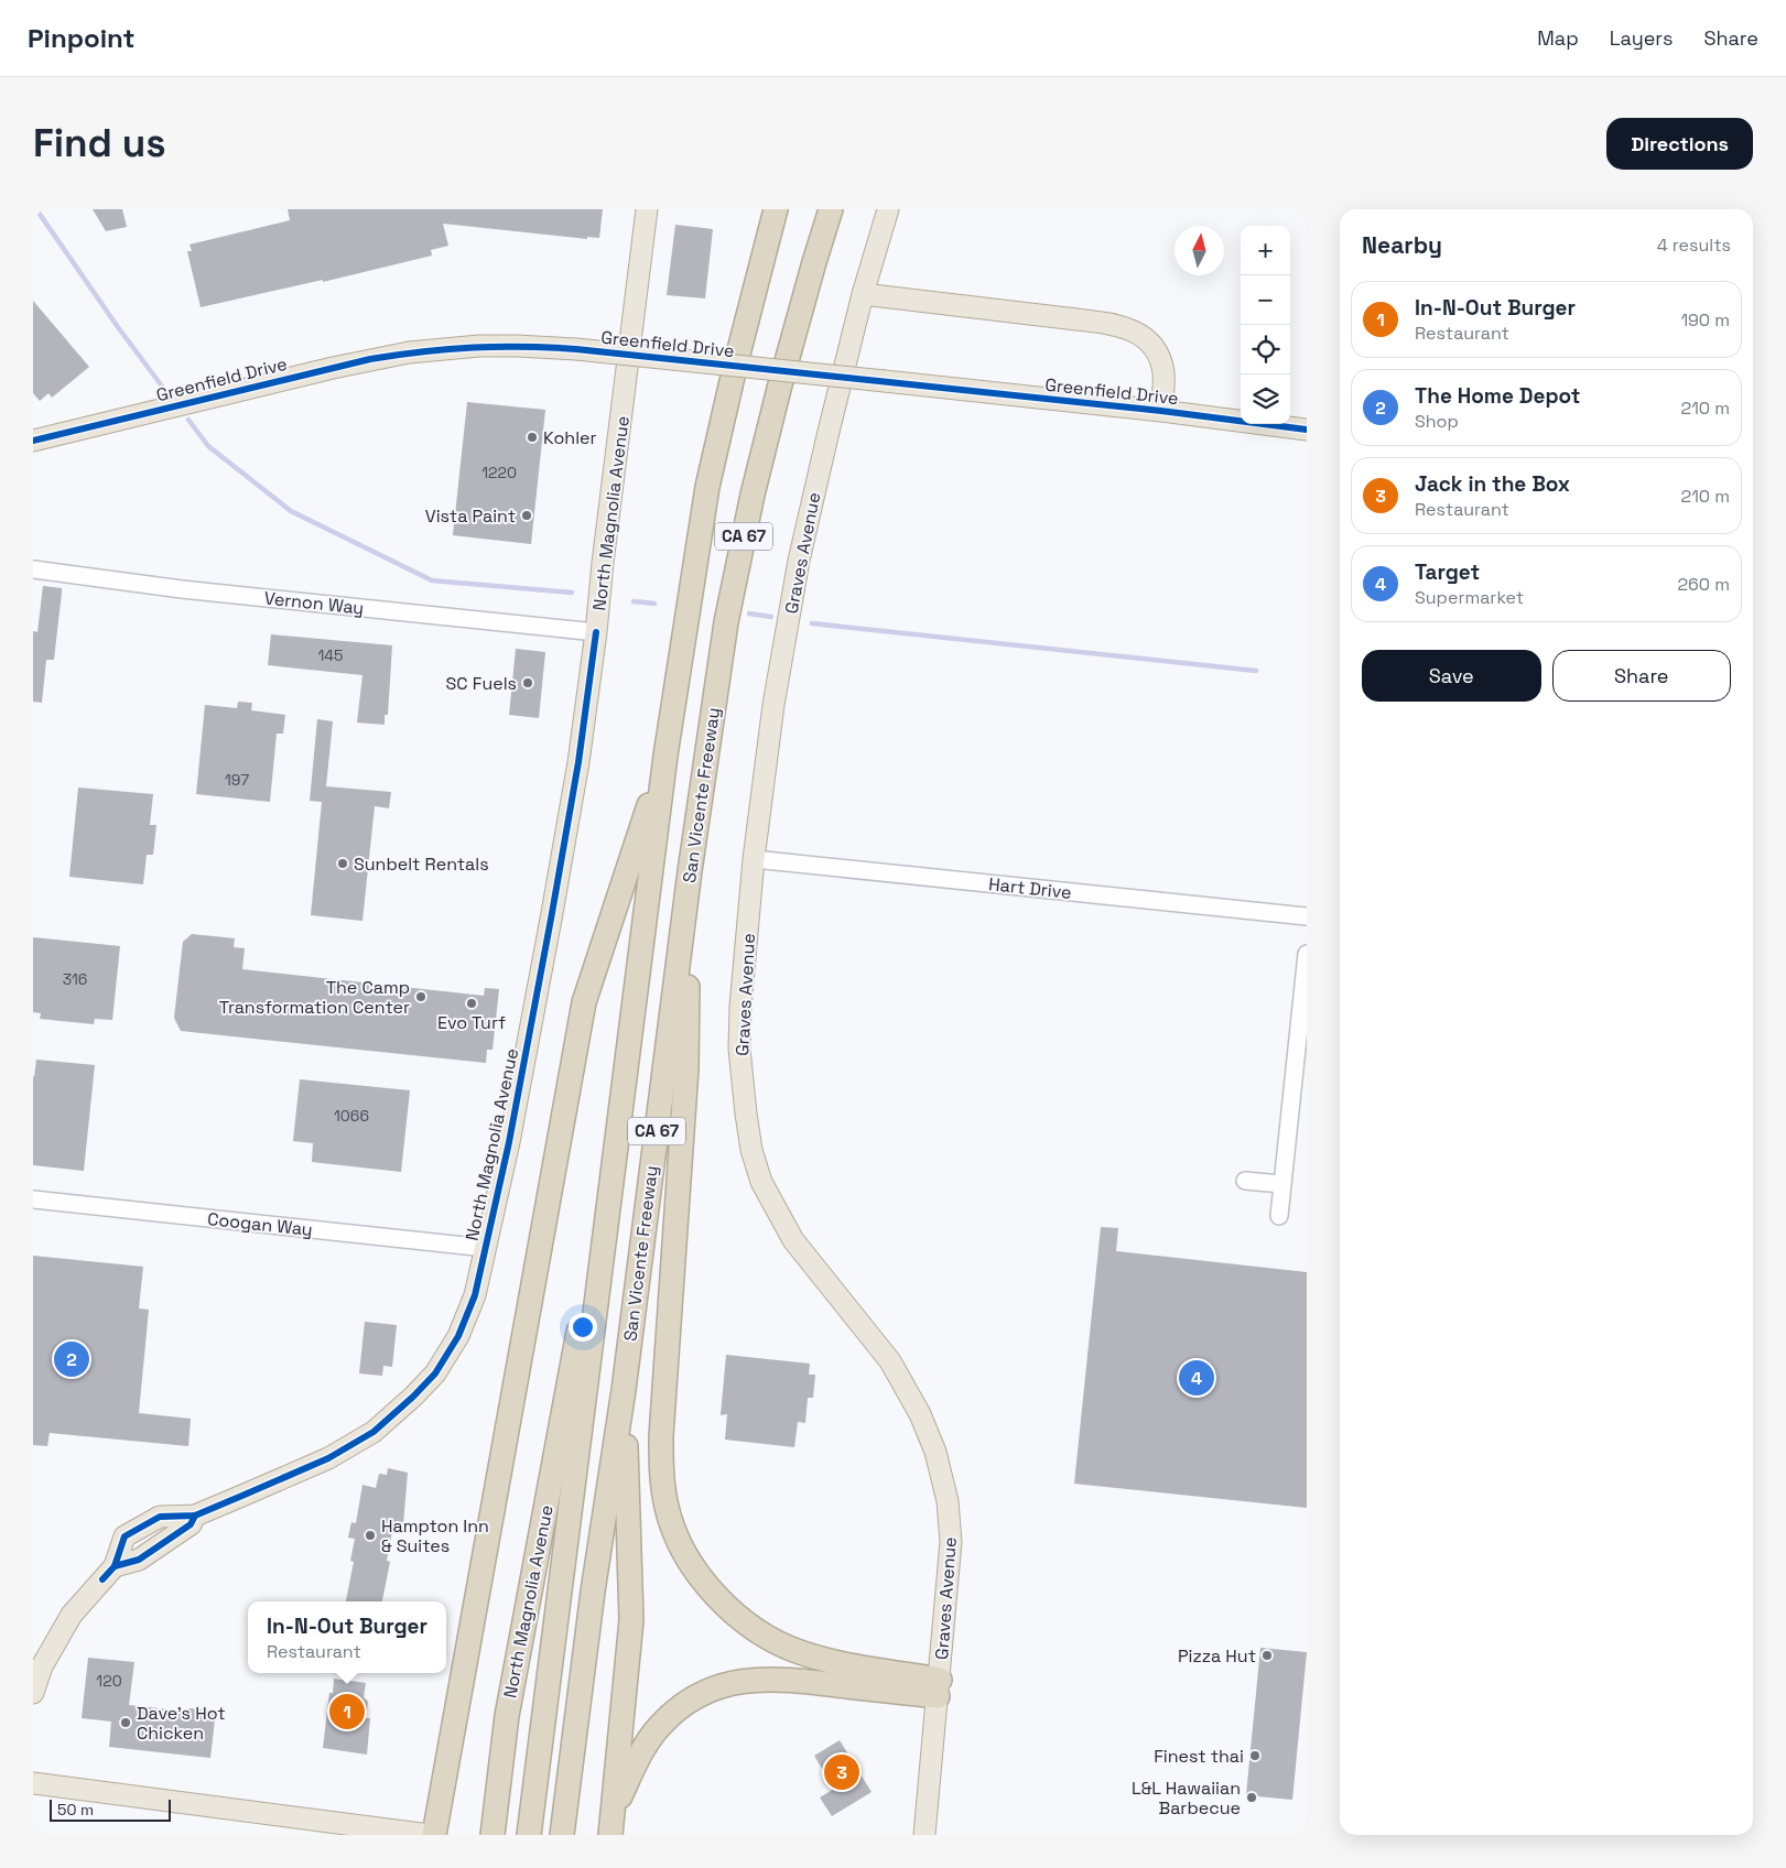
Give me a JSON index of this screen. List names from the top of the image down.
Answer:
{
  "streets": {
    "highway": ["North Magnolia Avenue", "CA 67", "San Vicente Freeway"],
    "main road": ["Greenfield Drive", "Graves Avenue"],
    "street": ["Vernon Way", "Hart Drive", "Coogan Way"]
  },
  "crossings": [
    ["North Magnolia Avenue", "CA 67"],
    ["North Magnolia Avenue", "Vernon Way"],
    ["North Magnolia Avenue", "Coogan Way"],
    ["Graves Avenue", "Hart Drive"]
  ],
  "places": [
    "Kohler",
    "Vista Paint",
    "SC Fuels",
    "Sunbelt Rentals",
    "The Camp Transformation Center",
    "Evo Turf",
    "Hampton Inn & Suites",
    "Pizza Hut",
    "Dave's Hot Chicken",
    "Finest thai",
    "L&L Hawaiian Barbecue"
  ],
  "house_numbers": [
    "1220",
    "145",
    "197",
    "316",
    "1066",
    "120"
  ],
  "scale_bar": "50 m",
  "north": "top",
  "page": {
    "header": "Pinpoint",
    "nav": ["Map", "Layers", "Share"],
    "buttons": [
      "Directions",
      ["Save", "Share"]
    ],
    "title": "Find us",
    "heading": ["Nearby", "4 results"],
    "map_buttons": ["+", "−"],
    "list": [
      {
        "mark": "1",
        "name": "In-N-Out Burger",
        "note": "Restaurant",
        "value": "190 m"
      },
      {
        "mark": "2",
        "name": "The Home Depot",
        "note": "Shop",
        "value": "210 m"
      },
      {
        "mark": "3",
        "name": "Jack in the Box",
        "note": "Restaurant",
        "value": "210 m"
      },
      {
        "mark": "4",
        "name": "Target",
        "note": "Supermarket",
        "value": "260 m"
      }
    ],
    "pins": [
      "2",
      "4",
      "1",
      "3"
    ],
    "popup": ["In-N-Out Burger", "Restaurant"],
    "scale": "50 m"
  }
}
